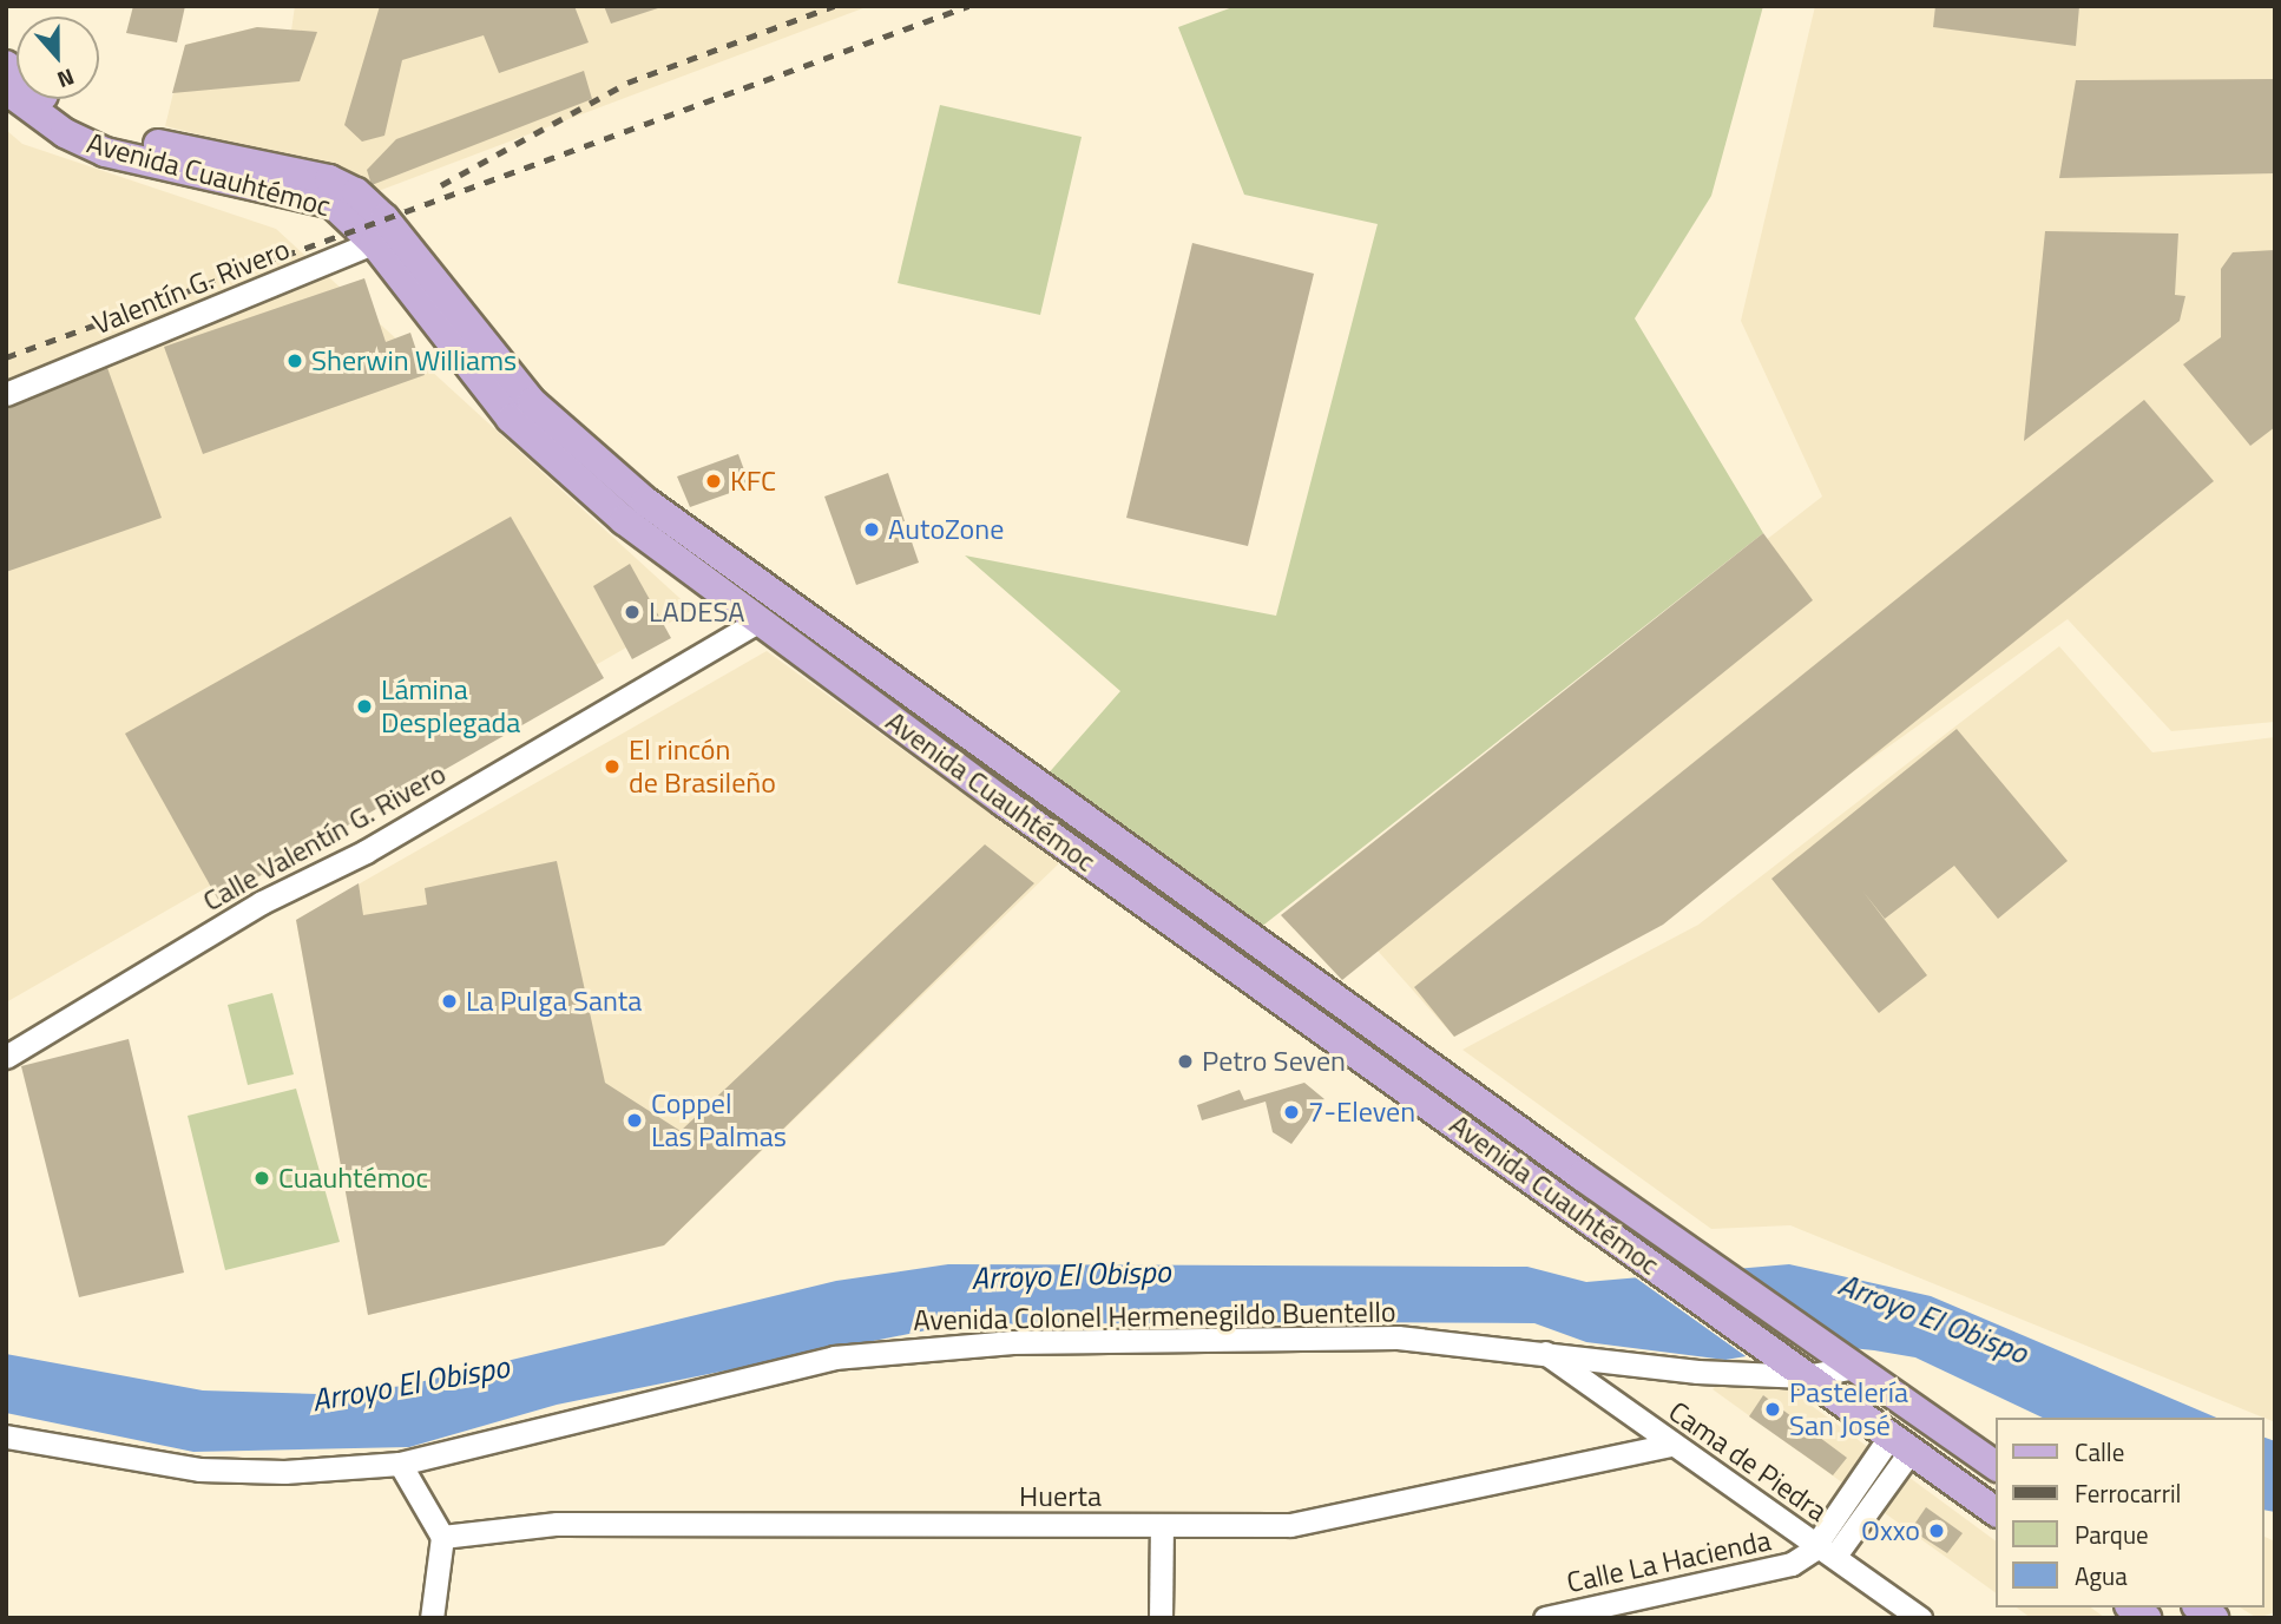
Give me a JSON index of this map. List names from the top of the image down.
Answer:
{
  "streets": {
    "main road": ["Avenida Cuauhtémoc"],
    "street": [
      "Valentín G. Rivero",
      "Calle Valentín G. Rivero",
      "Avenida Colonel Hermenegildo Buentello",
      "Cama de Piedra",
      "Huerta",
      "Calle La Hacienda"
    ]
  },
  "crossings": [
    ["Avenida Cuauhtémoc", "Valentín G. Rivero"],
    ["Avenida Cuauhtémoc", "Calle Valentín G. Rivero"],
    ["Avenida Cuauhtémoc", "Avenida Colonel Hermenegildo Buentello"],
    ["Avenida Cuauhtémoc", "Calle La Hacienda"],
    ["Avenida Colonel Hermenegildo Buentello", "Cama de Piedra"],
    ["Cama de Piedra", "Huerta"],
    ["Cama de Piedra", "Calle La Hacienda"]
  ],
  "water": ["Arroyo El Obispo"],
  "places": [
    "Sherwin Williams",
    "KFC",
    "AutoZone",
    "LADESA",
    "Lámina Desplegada",
    "El rincón de Brasileño",
    "La Pulga Santa",
    "Petro Seven",
    "7-Eleven",
    "Coppel Las Palmas",
    "Cuauhtémoc",
    "Pastelería San José",
    "Oxxo"
  ],
  "legend": [
    "Calle",
    "Ferrocarril",
    "Parque",
    "Agua"
  ],
  "north": "bottom"
}
